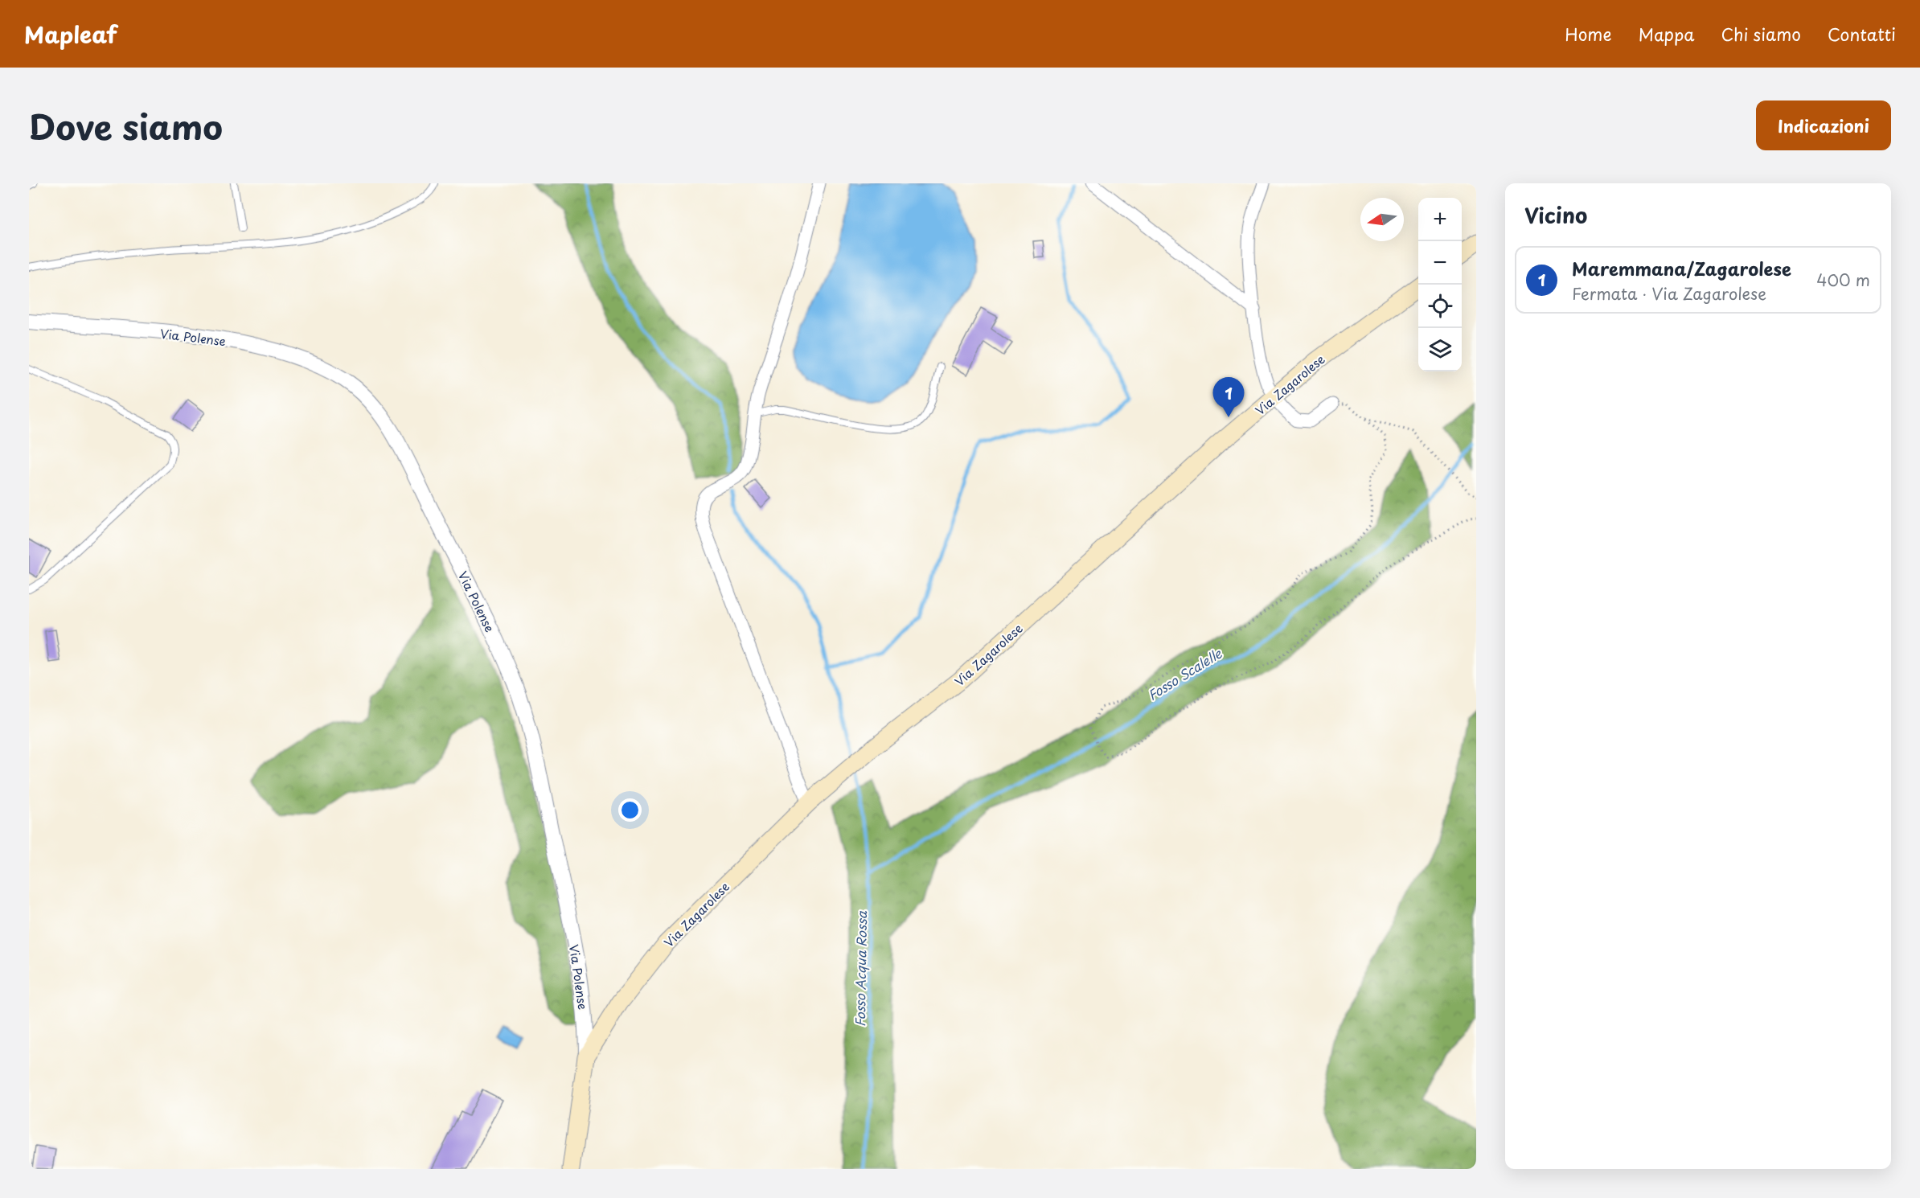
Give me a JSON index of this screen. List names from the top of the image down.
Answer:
{
  "streets": {
    "main road": ["Via Polense", "Via Zagarolese"]
  },
  "crossings": [
    ["Via Polense", "Via Zagarolese"]
  ],
  "water": ["Fosso Scalelle", "Fosso Acqua Rossa"],
  "north": "left",
  "page": {
    "header": "Mapleaf",
    "nav": [
      "Home",
      "Mappa",
      "Chi siamo",
      "Contatti"
    ],
    "title": "Dove siamo",
    "buttons": "Indicazioni",
    "heading": "Vicino",
    "map_buttons": ["+", "−"],
    "list": [
      {
        "mark": "1",
        "name": "Maremmana/Zagarolese",
        "note": "Fermata · Via Zagarolese",
        "value": "400 m"
      }
    ],
    "pins": "1"
  }
}
